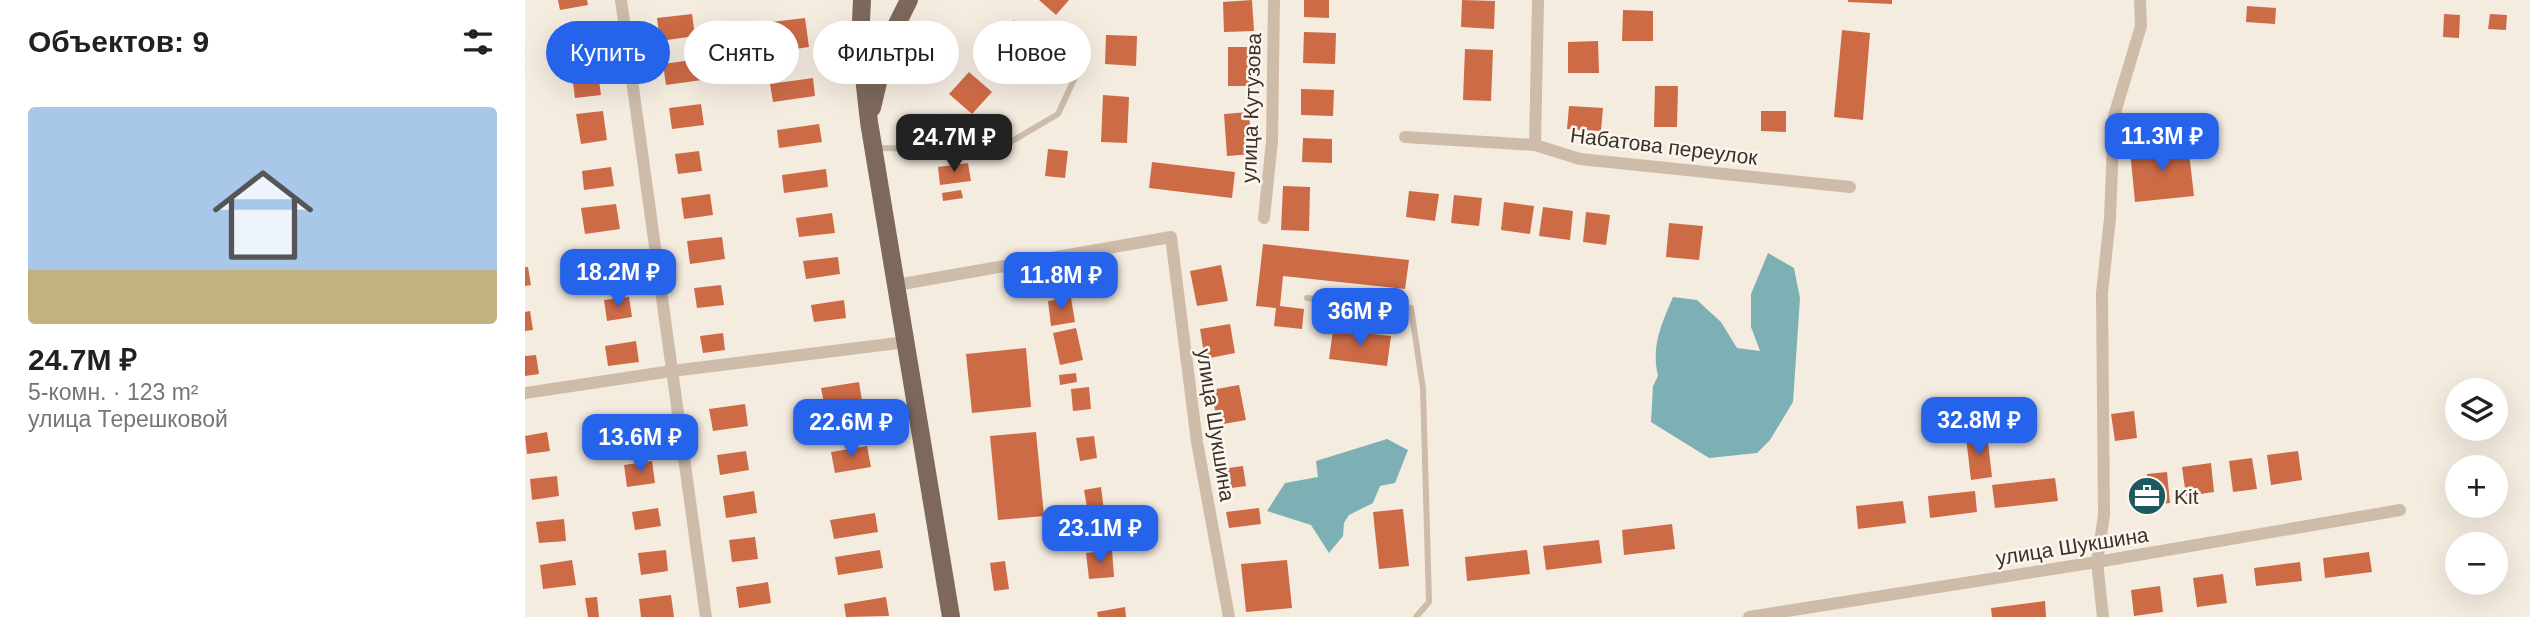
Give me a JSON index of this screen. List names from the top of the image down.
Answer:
{
  "streets": {
    "street": ["улица Кутузова", "Набатова переулок", "улица Шукшина"]
  },
  "places": {
    "office": ["Kit"]
  },
  "page": {
    "heading": "Объектов: 9",
    "chip": [
      "Купить",
      "Снять",
      "Фильтры",
      "Новое"
    ],
    "list": [
      {
        "name": "24.7M ₽",
        "note": "5-комн. · 123 m² · улица Терешковой"
      }
    ],
    "price": [
      "11.3M ₽",
      "24.7M ₽",
      "18.2M ₽",
      "11.8M ₽",
      "36M ₽",
      "32.8M ₽",
      "22.6M ₽",
      "13.6M ₽",
      "23.1M ₽"
    ],
    "map_buttons": ["+", "−"]
  }
}
